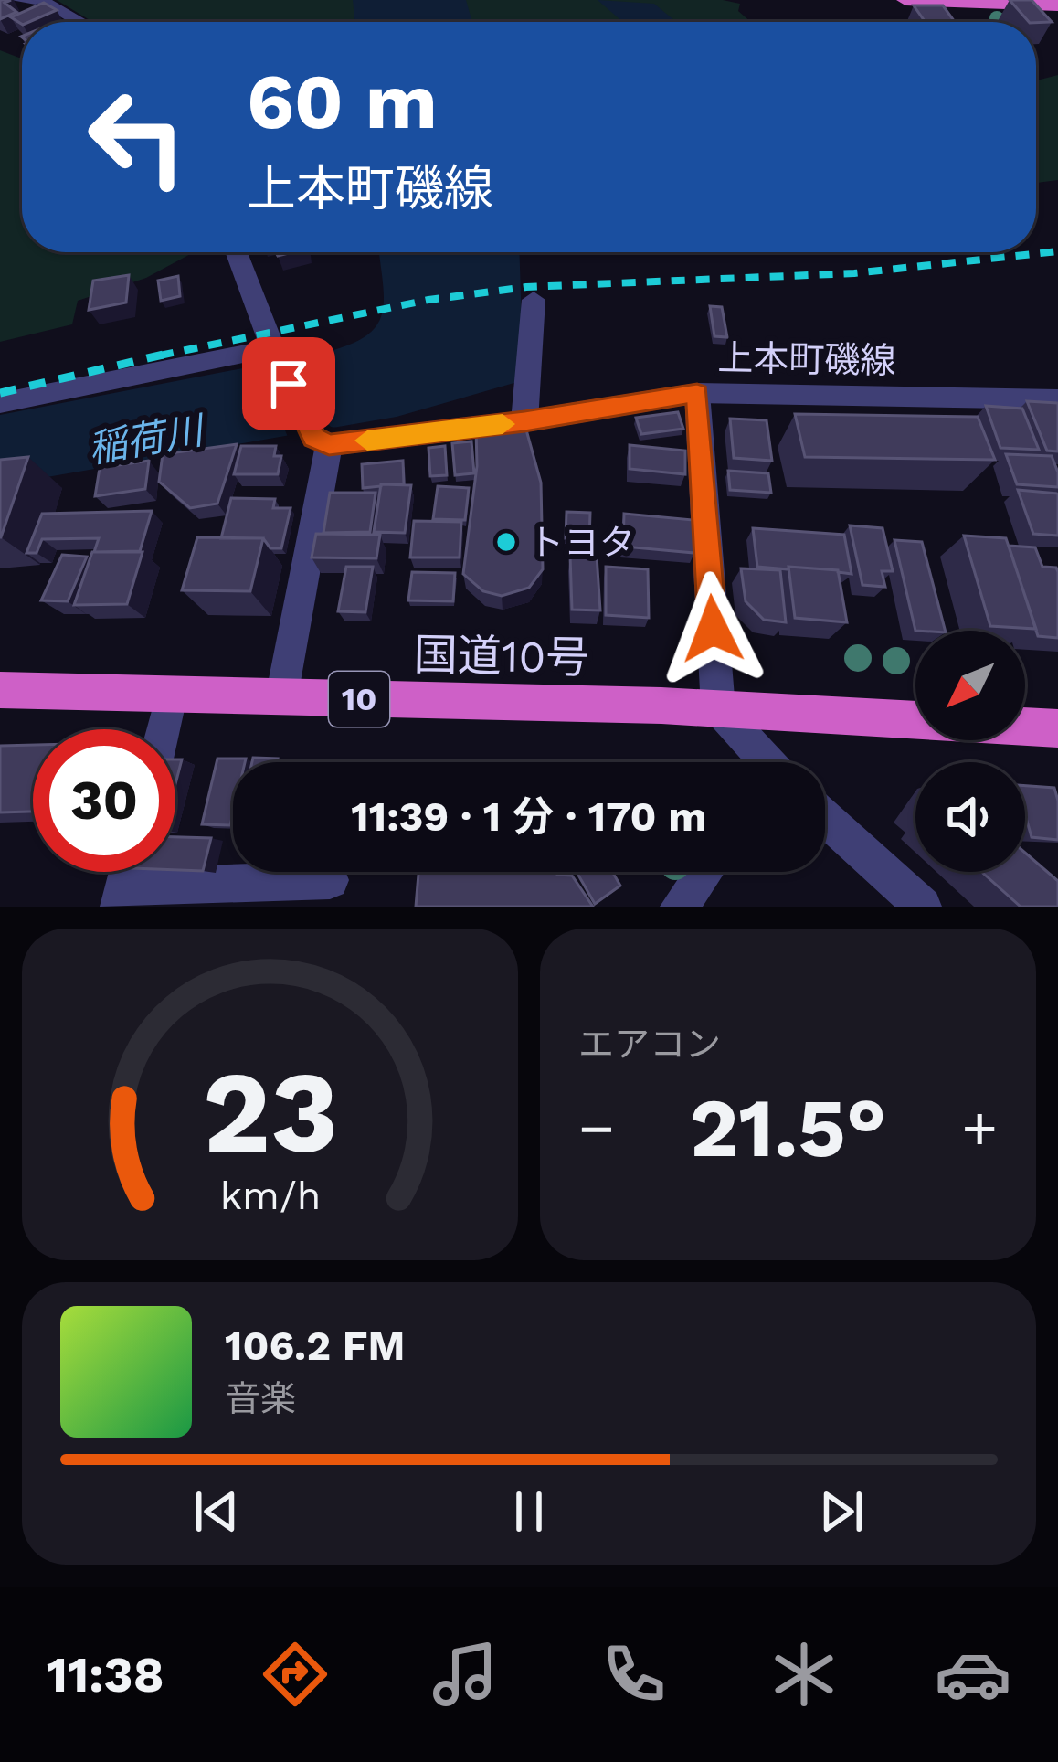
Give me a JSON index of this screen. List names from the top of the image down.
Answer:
{
  "streets": {
    "highway": ["国道10号", "10"],
    "street": ["上本町磯線"]
  },
  "water": ["稲荷川"],
  "places": ["トヨタ"],
  "north": "bottom left",
  "page": {
    "turn": ["60 m", "上本町磯線"],
    "limit": "30",
    "trip": "11:39 · 1 分 · 170 m",
    "tile": "エアコン",
    "heat": ["−", "21.5°", "+"],
    "song": ["106.2 FM", "音楽"],
    "tabs": "11:38",
    "gauge": ["23", "km/h"]
  }
}
